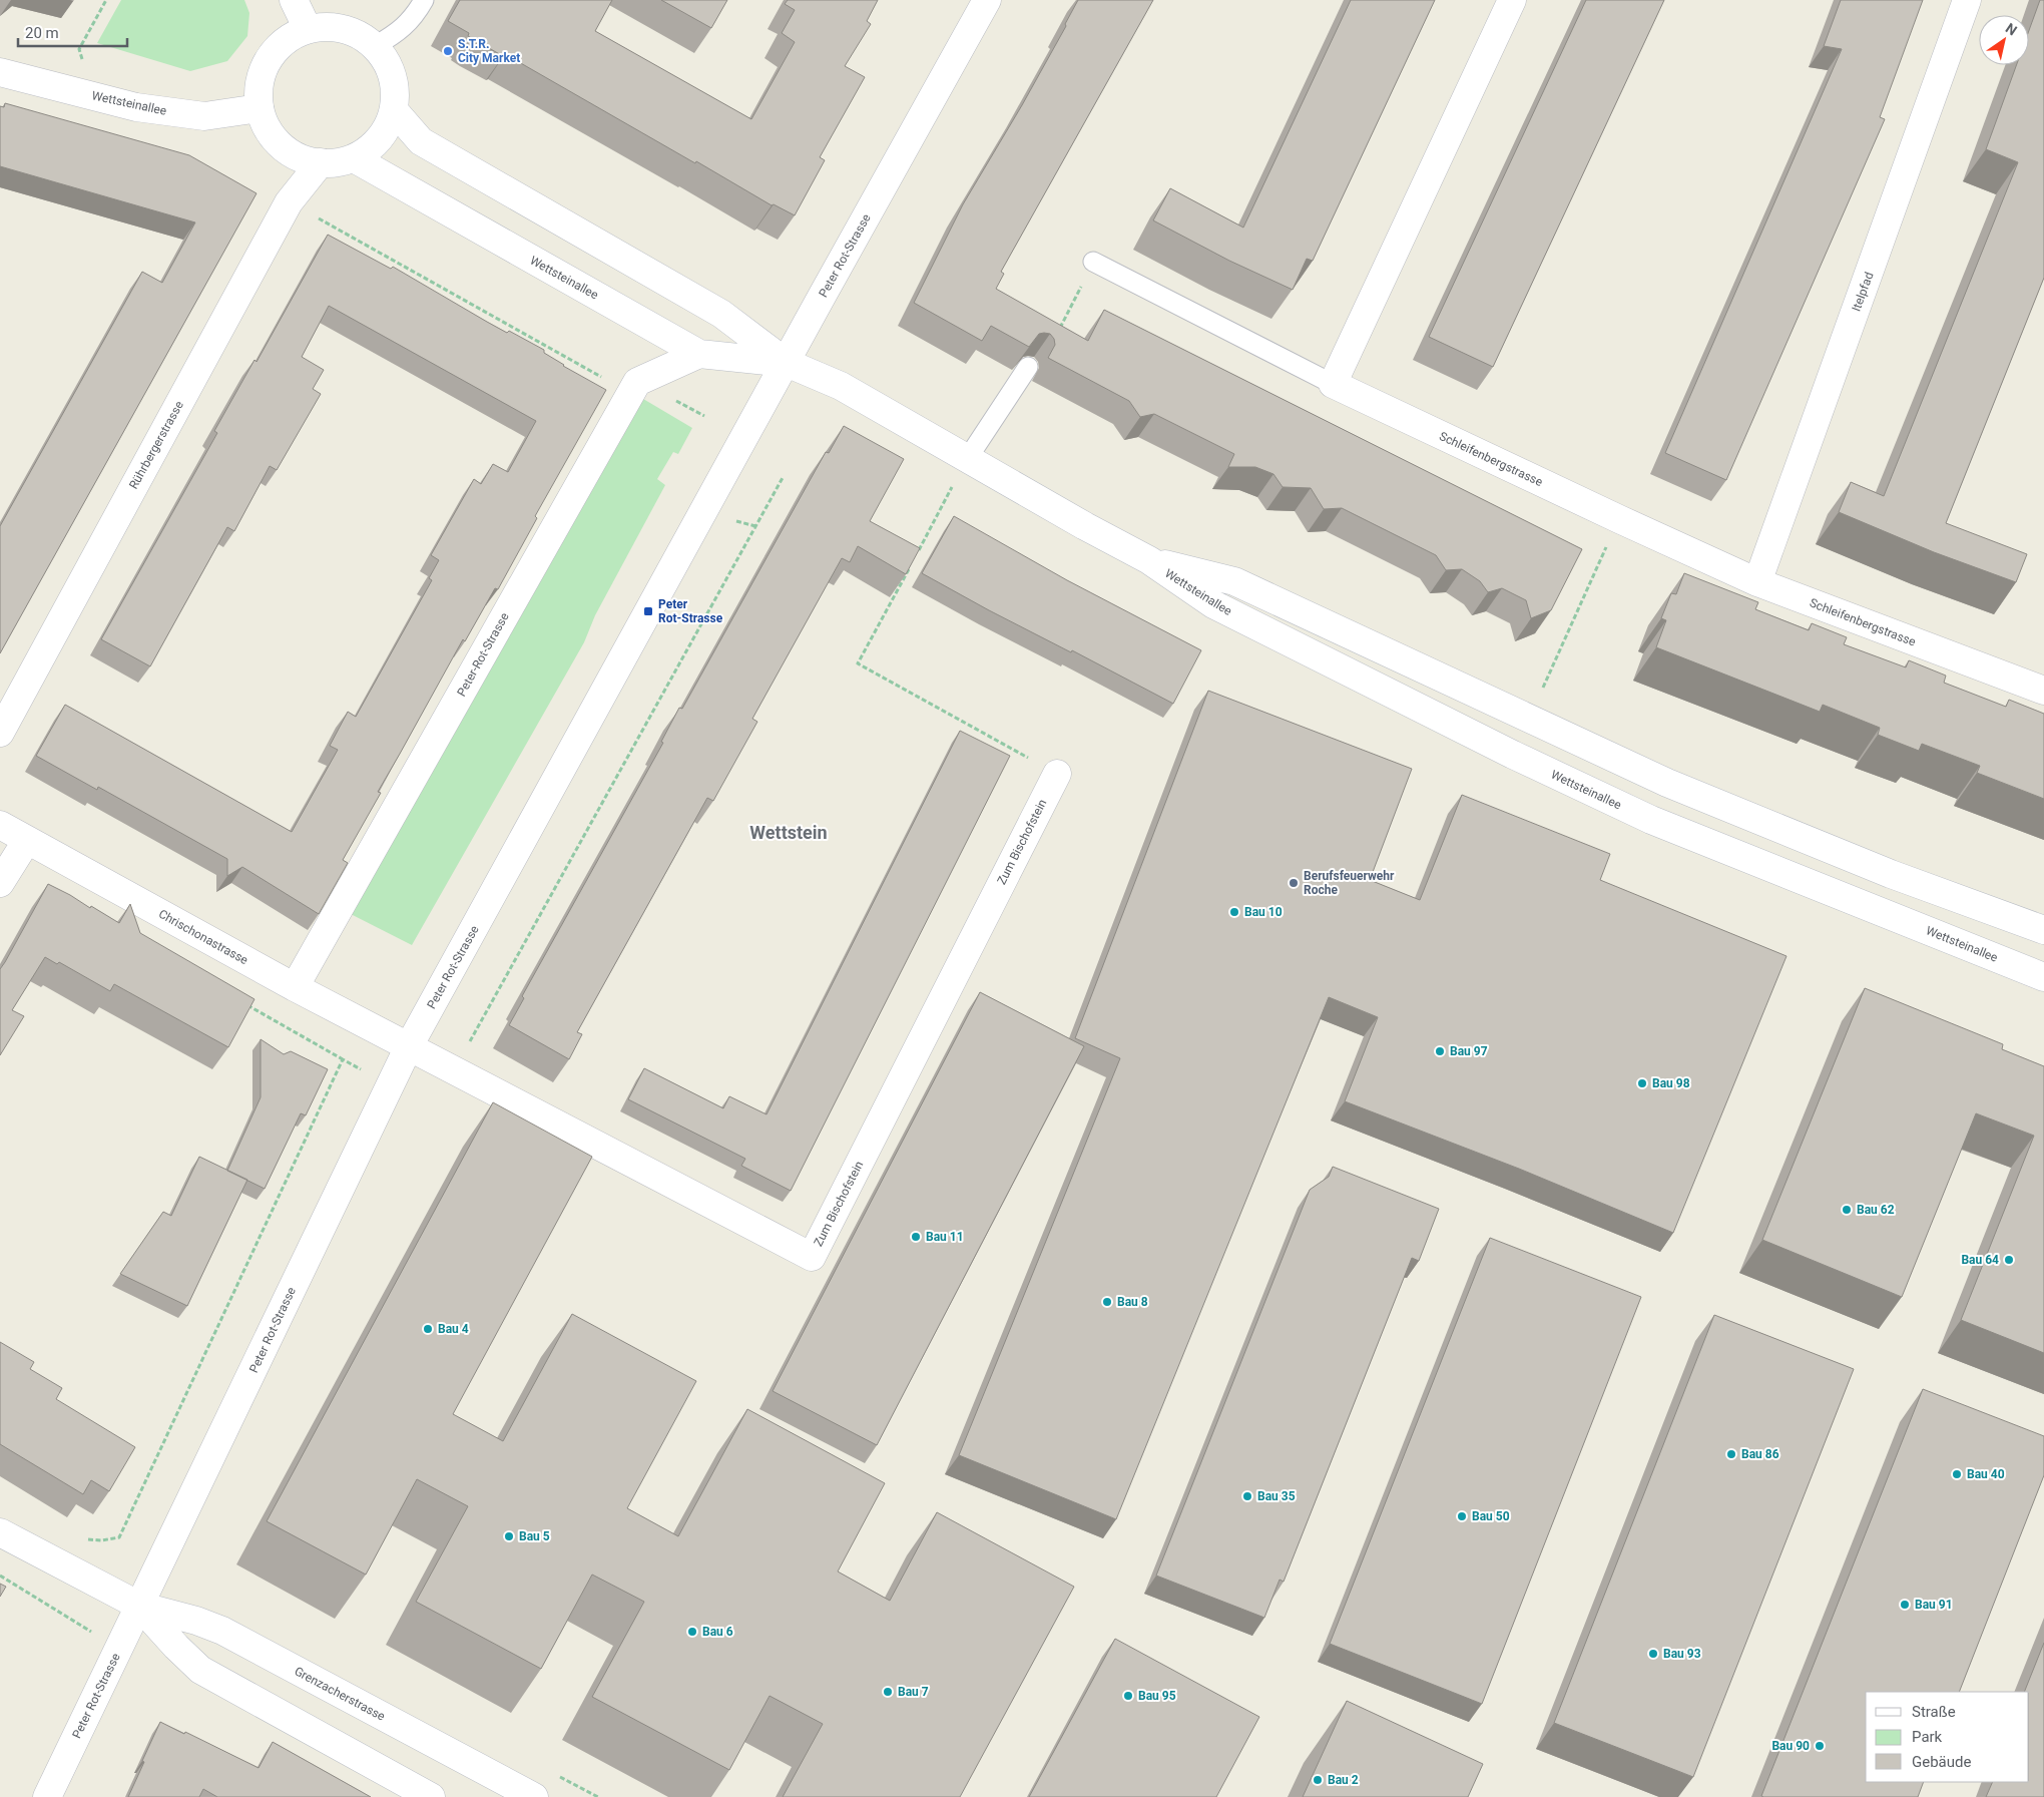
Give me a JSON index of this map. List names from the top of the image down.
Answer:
{
  "streets": {
    "street": [
      "Wettsteinallee",
      "Peter Rot-Strasse",
      "Itelpfad",
      "Rührbergerstrasse",
      "Schleifenbergstrasse",
      "Peter-Rot-Strasse",
      "Zum Bischofstein",
      "Chrischonastrasse",
      "Grenzacherstrasse"
    ]
  },
  "crossings": [
    ["Wettsteinallee", "Peter Rot-Strasse"],
    ["Wettsteinallee", "Rührbergerstrasse"],
    ["Peter Rot-Strasse", "Zum Bischofstein"],
    ["Peter Rot-Strasse", "Chrischonastrasse"],
    ["Peter Rot-Strasse", "Grenzacherstrasse"],
    ["Itelpfad", "Schleifenbergstrasse"],
    ["Peter-Rot-Strasse", "Chrischonastrasse"],
    ["Zum Bischofstein", "Chrischonastrasse"]
  ],
  "districts": ["Wettstein"],
  "places": {
    "other": [
      "S.T.R. City Market",
      "Berufsfeuerwehr Roche",
      "Bau 10",
      "Bau 97",
      "Bau 98",
      "Bau 62",
      "Bau 11",
      "Bau 64",
      "Bau 8",
      "Bau 4",
      "Bau 86",
      "Bau 40",
      "Bau 35",
      "Bau 50",
      "Bau 5",
      "Bau 91",
      "Bau 6",
      "Bau 93",
      "Bau 7",
      "Bau 95",
      "Bau 90",
      "Bau 2"
    ],
    "transit": ["Peter Rot-Strasse"]
  },
  "legend": ["Straße", "Park", "Gebäude"],
  "scale_bar": "20 m",
  "north": "top right"
}
